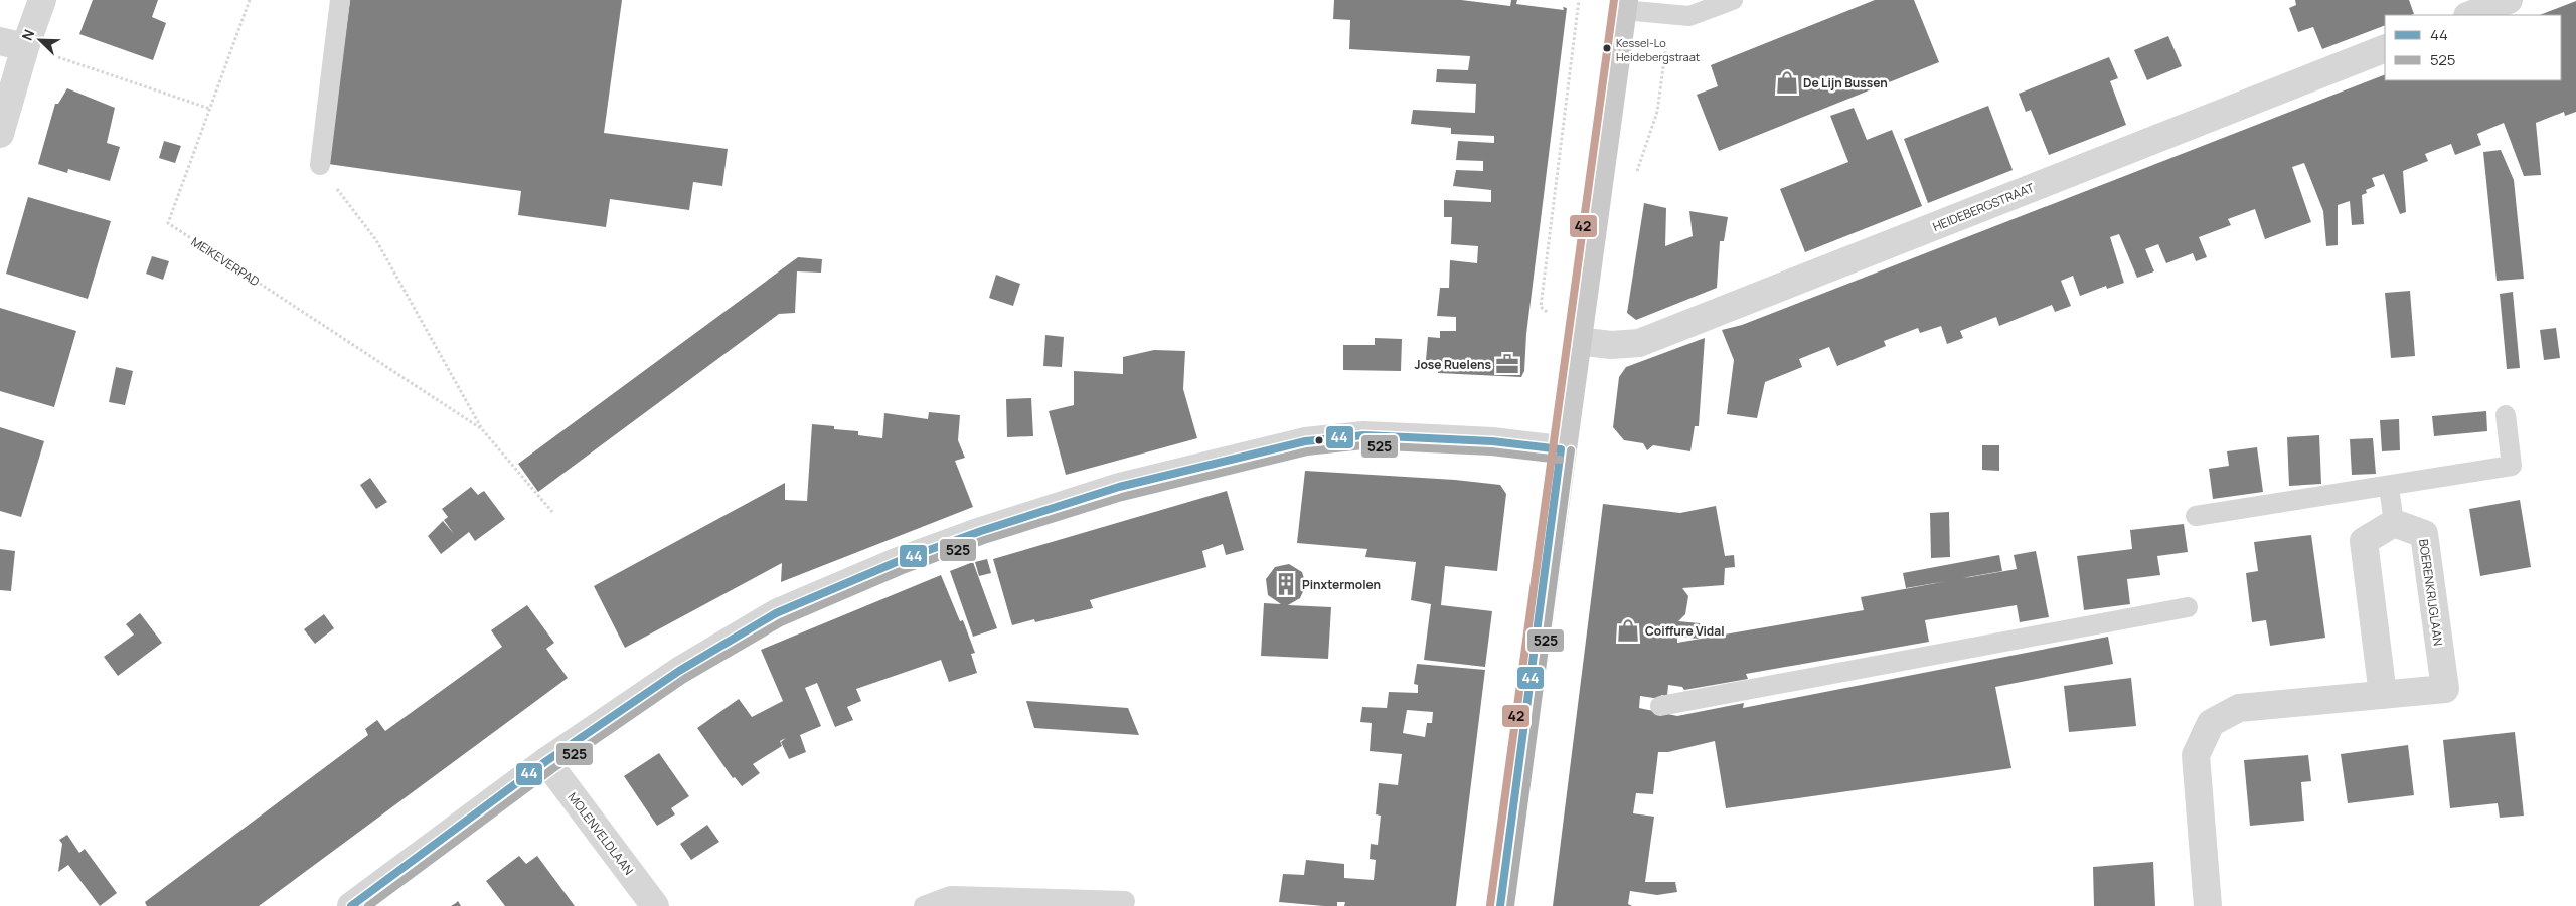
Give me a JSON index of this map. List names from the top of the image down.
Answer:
{
  "streets": {
    "street": ["HEIDEBERGSTRAAT", "BOERENKRIJGLAAN", "MOLENVELDLAAN"],
    "path": ["MEIKEVERPAD"]
  },
  "places": {
    "other": ["Kessel-Lo Heidebergstraat"],
    "shop": ["De Lijn Bussen", "Coiffure Vidal"],
    "office": ["Jose Ruelens"],
    "building": ["Pinxtermolen"]
  },
  "lines": ["transit line 42", "transit line 44", "transit line 525"],
  "legend": ["44", "525"],
  "north": "top left"
}
